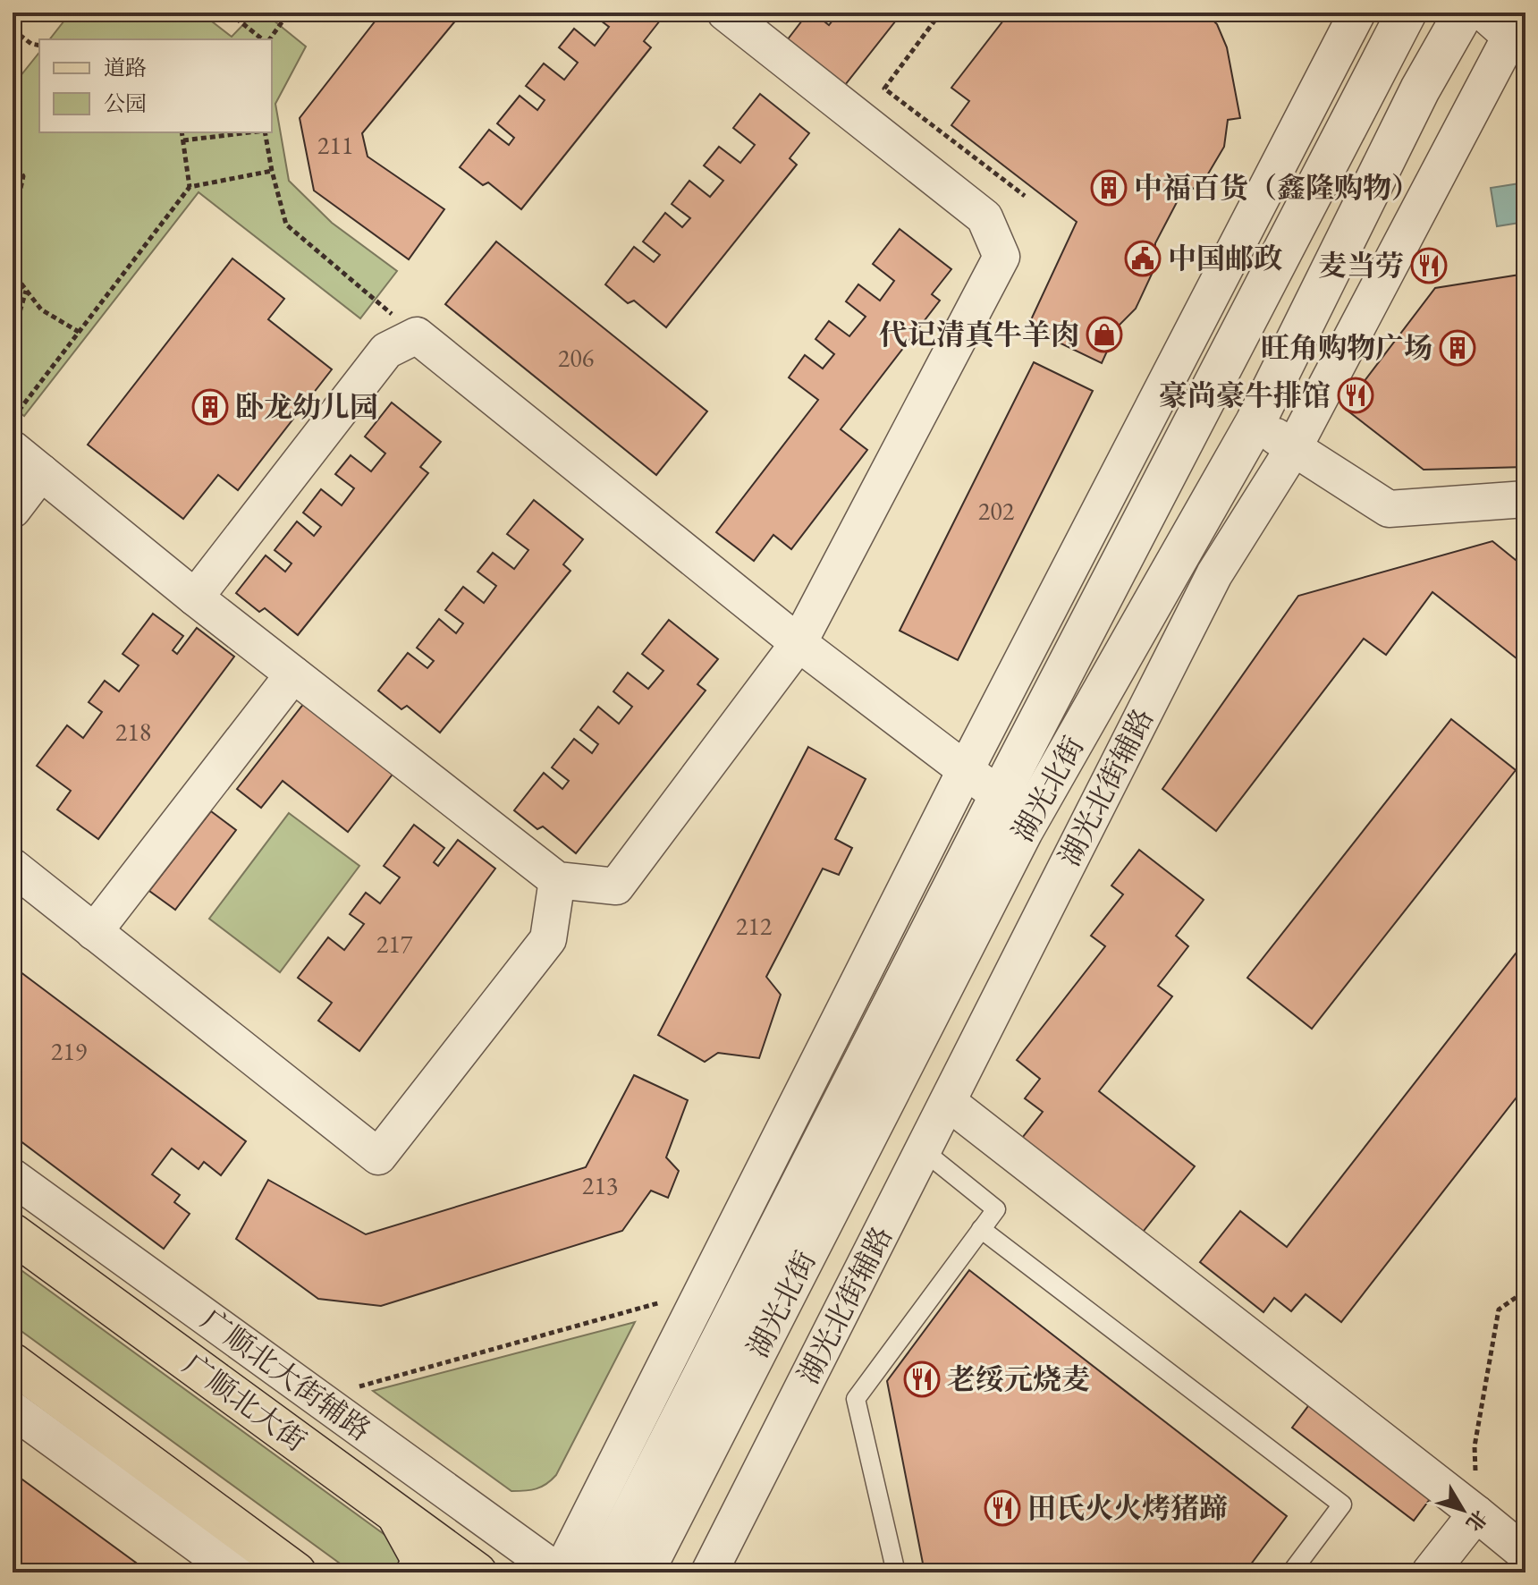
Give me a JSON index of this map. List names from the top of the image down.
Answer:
{
  "streets": {
    "main road": ["广顺北大街"],
    "street": ["湖光北街辅路", "湖光北街", "广顺北大街辅路"]
  },
  "places": {
    "building": ["中福百货（鑫隆购物）", "旺角购物广场", "卧龙幼儿园"],
    "public building": ["中国邮政"],
    "restaurant": [
      "麦当劳",
      "豪尚豪牛排馆",
      "老绥元烧麦",
      "田氏火火烤猪蹄"
    ],
    "shop": ["代记清真牛羊肉"]
  },
  "house_numbers": [
    "211",
    "206",
    "202",
    "218",
    "212",
    "217",
    "219",
    "213"
  ],
  "legend": ["道路", "公园"],
  "north": "bottom right"
}
